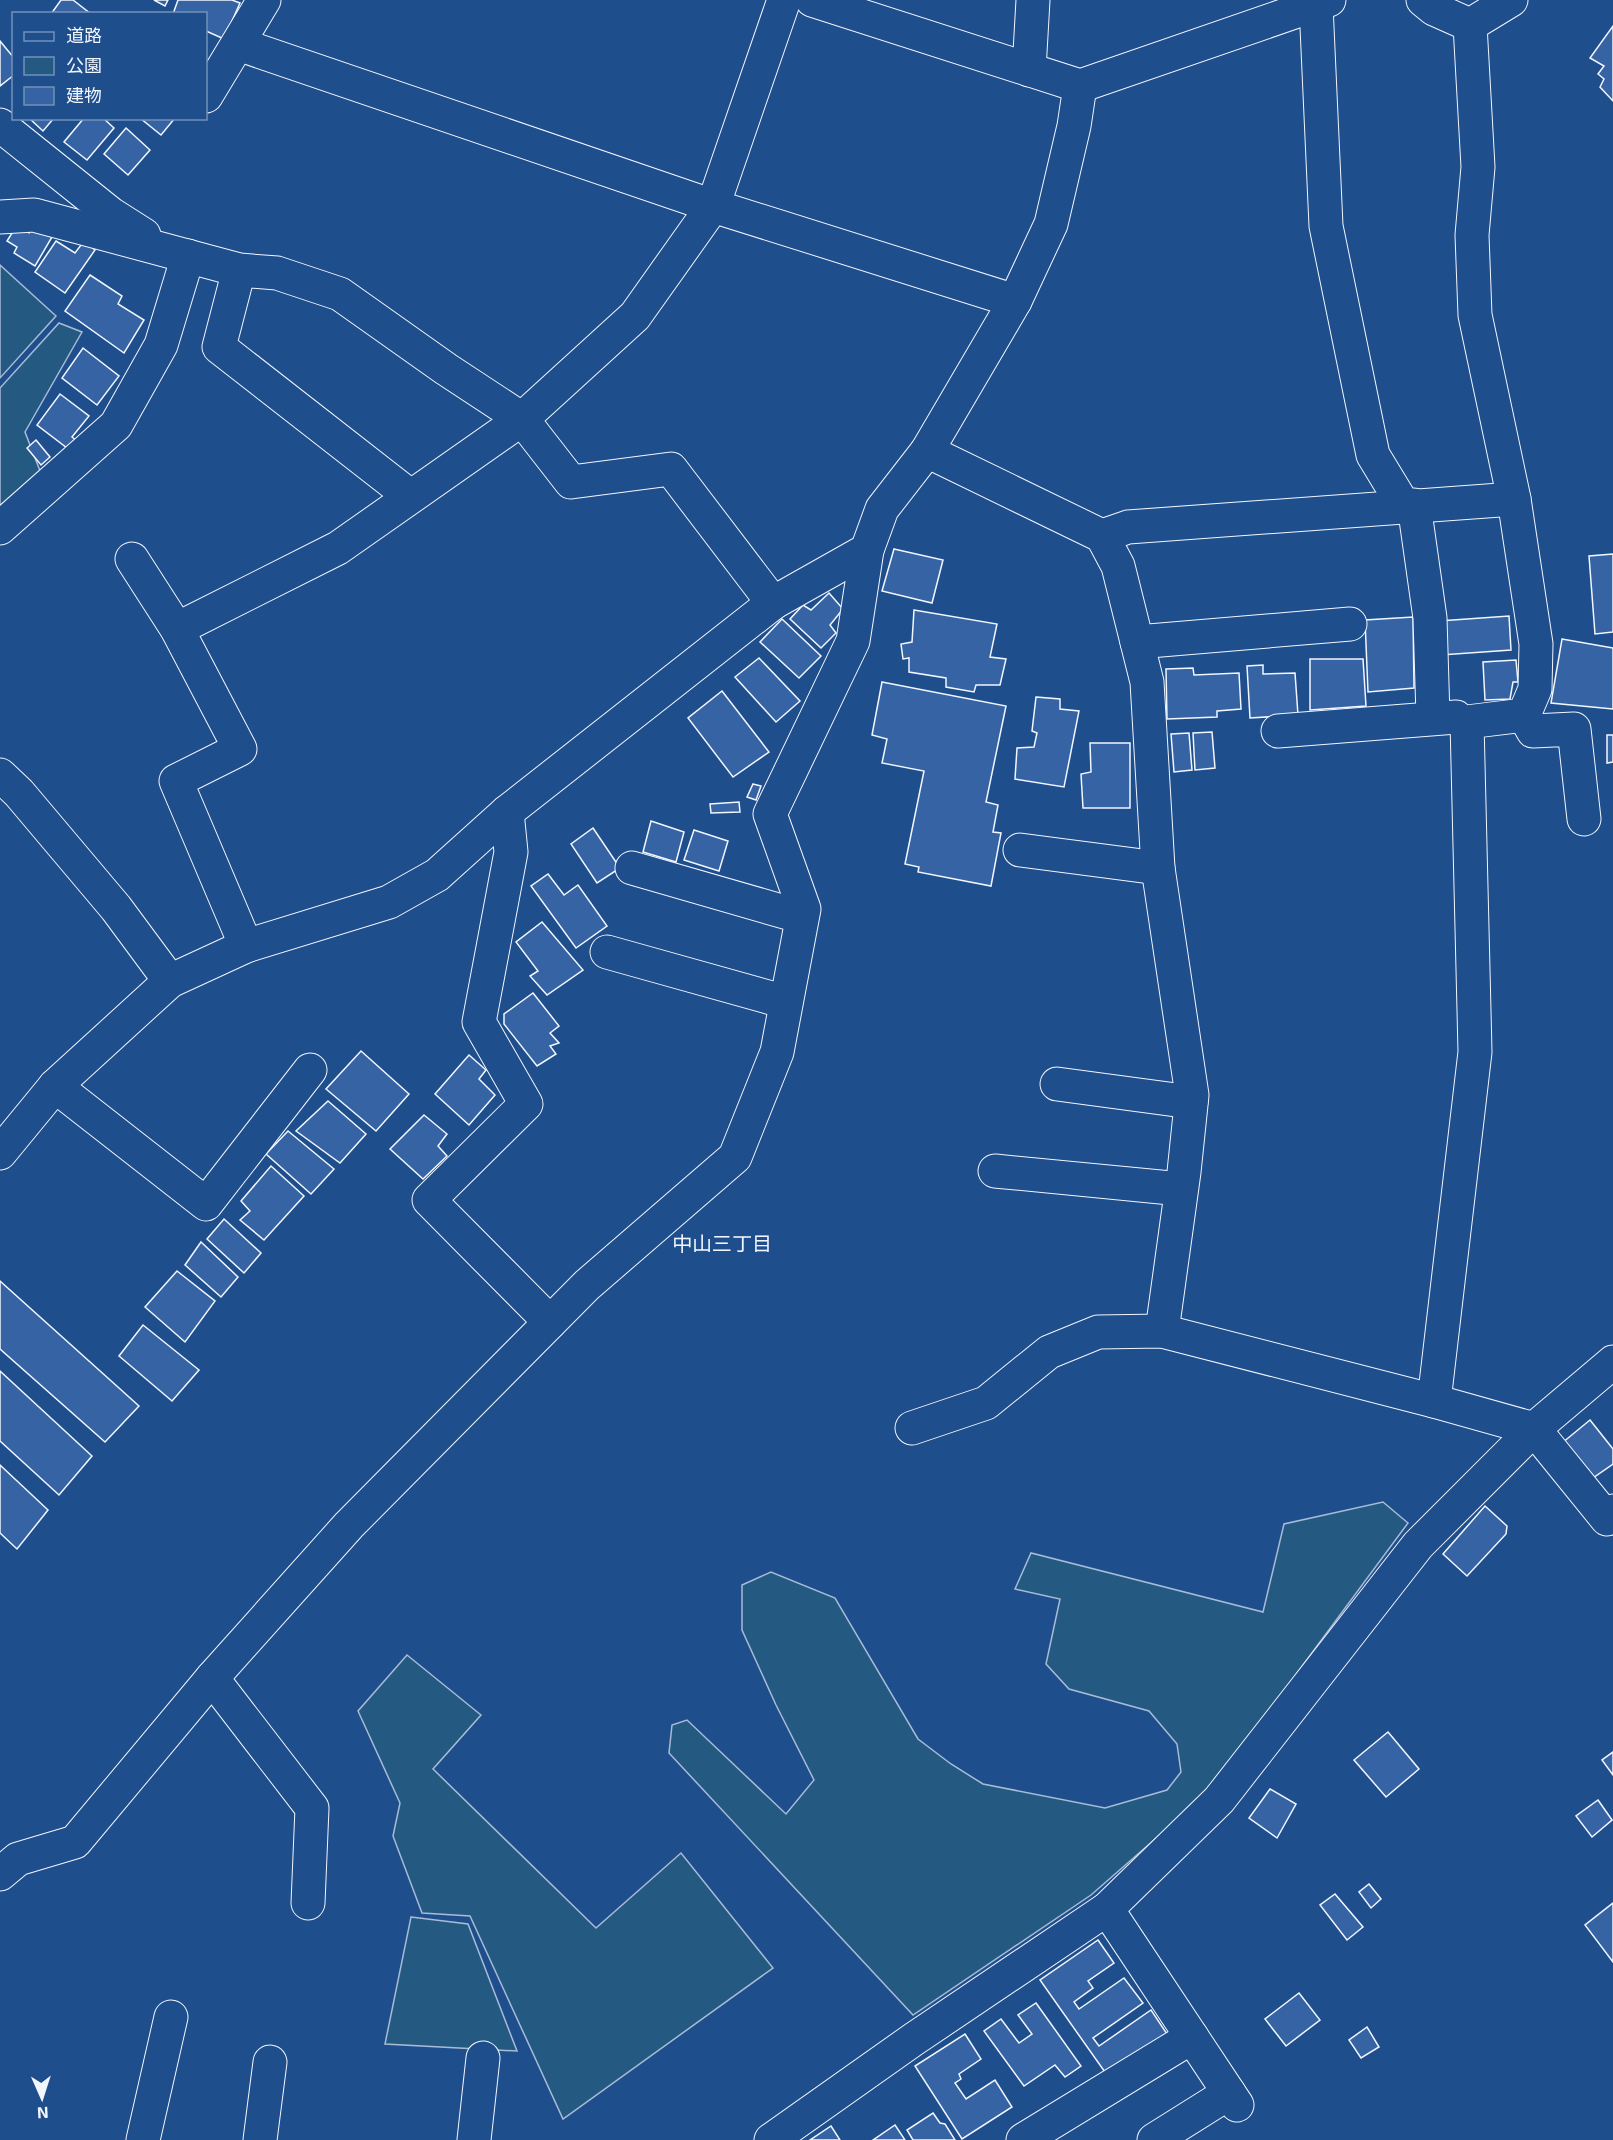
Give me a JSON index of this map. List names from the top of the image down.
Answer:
{
  "districts": ["中山三丁目"],
  "legend": ["道路", "公園", "建物"],
  "north": "bottom"
}
